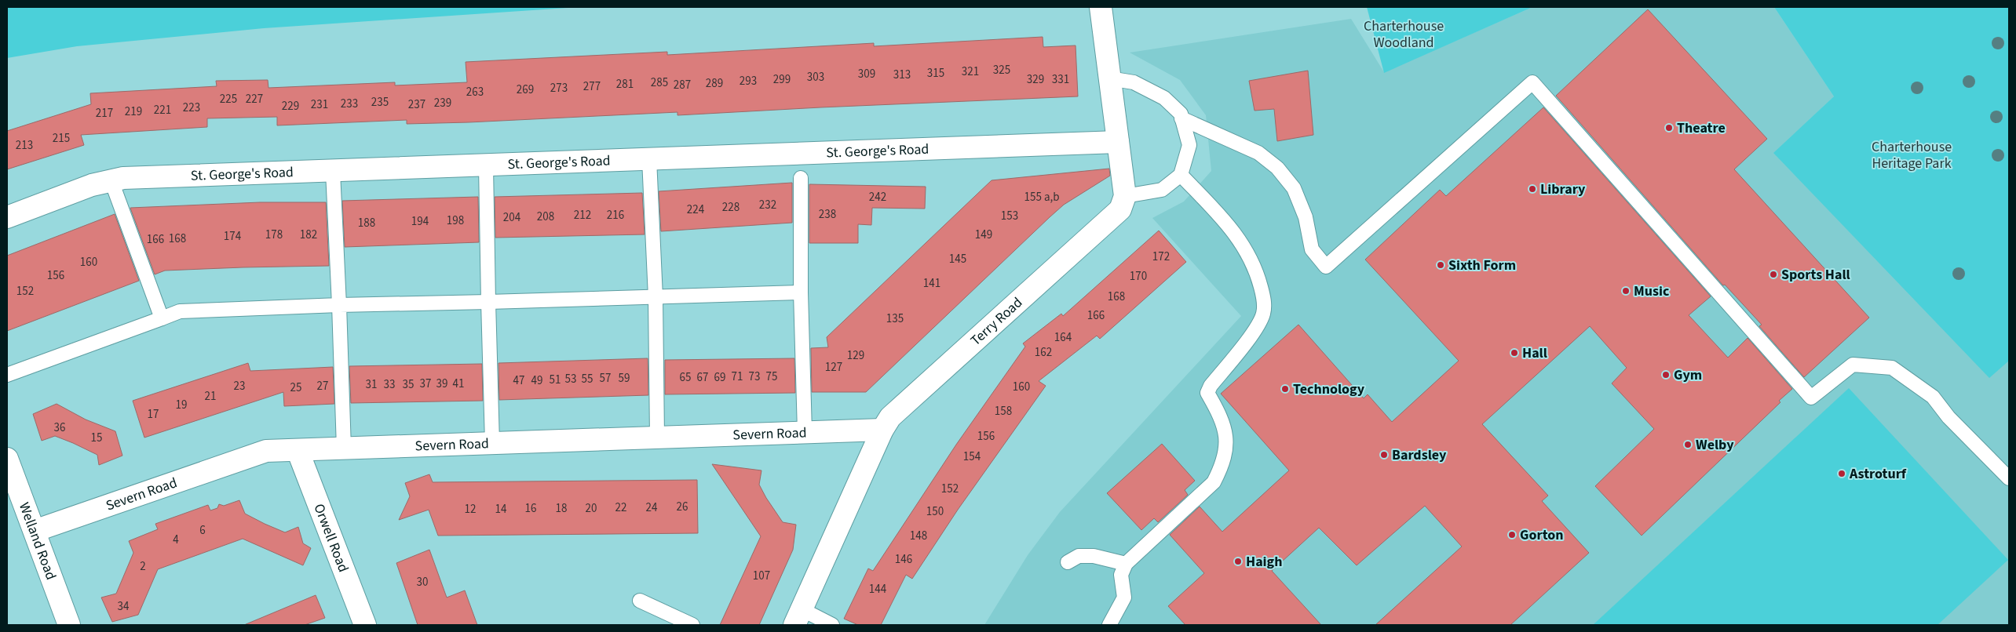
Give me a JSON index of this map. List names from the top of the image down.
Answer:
{
  "streets": {
    "street": [
      "St. George's Road",
      "Terry Road",
      "Severn Road",
      "Orwell Road",
      "Welland Road"
    ]
  },
  "crossings": [
    ["Terry Road", "Severn Road"],
    ["Severn Road", "Orwell Road"],
    ["Severn Road", "Welland Road"]
  ],
  "parks": ["Charterhouse Woodland", "Charterhouse Heritage Park"],
  "places": [
    "Theatre",
    "Library",
    "Sixth Form",
    "Sports Hall",
    "Music",
    "Hall",
    "Gym",
    "Technology",
    "Welby",
    "Bardsley",
    "Astroturf",
    "Gorton",
    "Haigh"
  ],
  "house_numbers": [
    "325",
    "321",
    "315",
    "309",
    "313",
    "303",
    "299",
    "329",
    "331",
    "293",
    "285",
    "289",
    "281",
    "287",
    "277",
    "273",
    "269",
    "263",
    "225",
    "227",
    "235",
    "239",
    "233",
    "231",
    "237",
    "229",
    "223",
    "221",
    "219",
    "217",
    "215",
    "213",
    "242",
    "155 a,b",
    "232",
    "228",
    "224",
    "238",
    "212",
    "216",
    "153",
    "208",
    "204",
    "198",
    "194",
    "188",
    "178",
    "182",
    "149",
    "174",
    "168",
    "166",
    "172",
    "145",
    "160",
    "156",
    "170",
    "141",
    "152",
    "168",
    "166",
    "135",
    "164",
    "162",
    "129",
    "127",
    "71",
    "73",
    "75",
    "65",
    "67",
    "69",
    "57",
    "59",
    "53",
    "55",
    "51",
    "47",
    "49",
    "37",
    "39",
    "41",
    "31",
    "33",
    "35",
    "23",
    "27",
    "160",
    "25",
    "21",
    "19",
    "158",
    "17",
    "36",
    "156",
    "15",
    "154",
    "152",
    "26",
    "22",
    "24",
    "16",
    "18",
    "20",
    "12",
    "14",
    "150",
    "6",
    "148",
    "4",
    "146",
    "2",
    "107",
    "30",
    "144",
    "34"
  ]
}
